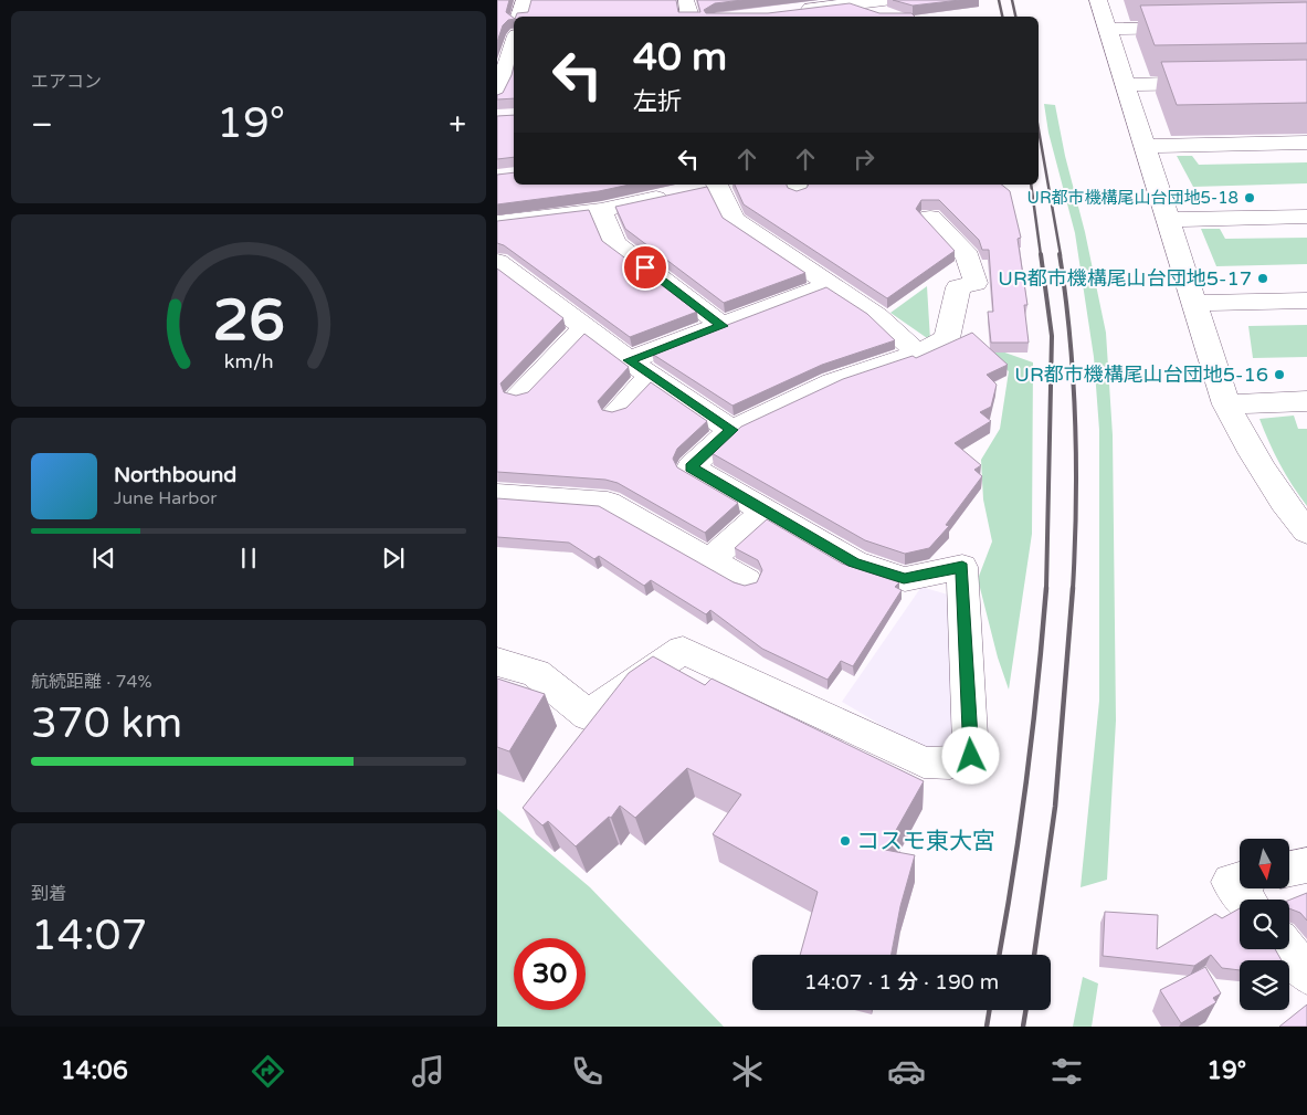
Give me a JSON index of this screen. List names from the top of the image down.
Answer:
{
  "places": [
    "UR都市機構尾山台団地5-18",
    "UR都市機構尾山台団地5-17",
    "UR都市機構尾山台団地5-16",
    "コスモ東大宮"
  ],
  "north": "bottom",
  "page": {
    "tile": [
      "エアコン",
      ["航続距離 · 74%", "370 km"],
      ["到着", "14:07"]
    ],
    "turn": ["40 m", "左折"],
    "heat": ["−", "19°", "+"],
    "song": ["Northbound", "June Harbor"],
    "limit": "30",
    "trip": "14:07 · 1 分 · 190 m",
    "tabs": ["14:06", "19°"],
    "gauge": ["26", "km/h"]
  }
}
